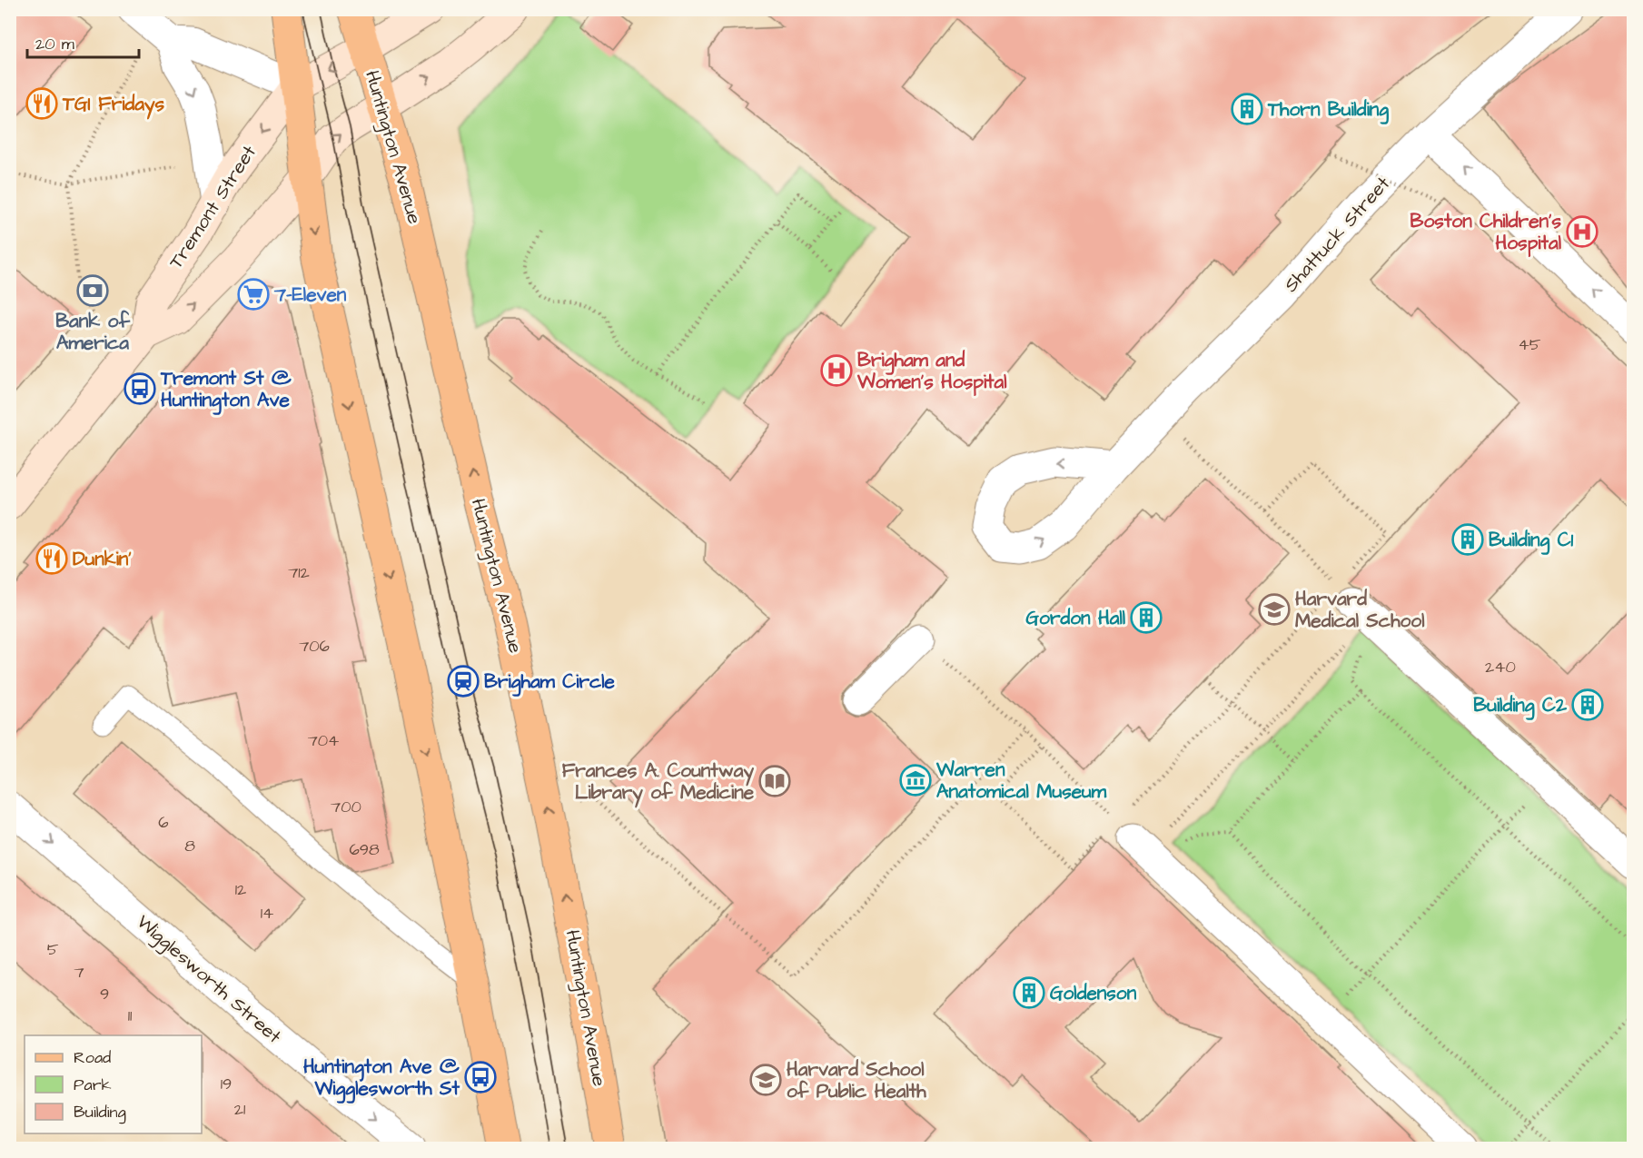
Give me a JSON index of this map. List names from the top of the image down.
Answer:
{
  "streets": {
    "main road": ["Huntington Avenue", "Tremont Street"],
    "street": ["Shattuck Street", "Wigglesworth Street"]
  },
  "one_way": ["Wigglesworth Street"],
  "places": {
    "restaurant": ["TGI Fridays", "Dunkin'"],
    "building": [
      "Thorn Building",
      "Building C1",
      "Gordon Hall",
      "Building C2",
      "Goldenson"
    ],
    "hospital": ["Boston Children's Hospital", "Brigham and Women's Hospital"],
    "bank": ["Bank of America"],
    "supermarket": ["7-Eleven"],
    "bus stop": ["Tremont St @ Huntington Ave", "Huntington Ave @ Wigglesworth St"],
    "school or university": ["Harvard Medical School", "Harvard School of Public Health"],
    "station": ["Brigham Circle"],
    "museum": ["Warren Anatomical Museum"],
    "library": ["Frances A. Countway Library of Medicine"]
  },
  "house_numbers": [
    "45",
    "712",
    "706",
    "240",
    "704",
    "700",
    "6",
    "8",
    "698",
    "12",
    "14",
    "5",
    "7",
    "9",
    "11",
    "19",
    "21"
  ],
  "legend": ["Road", "Park", "Building"],
  "scale_bar": "20 m"
}
